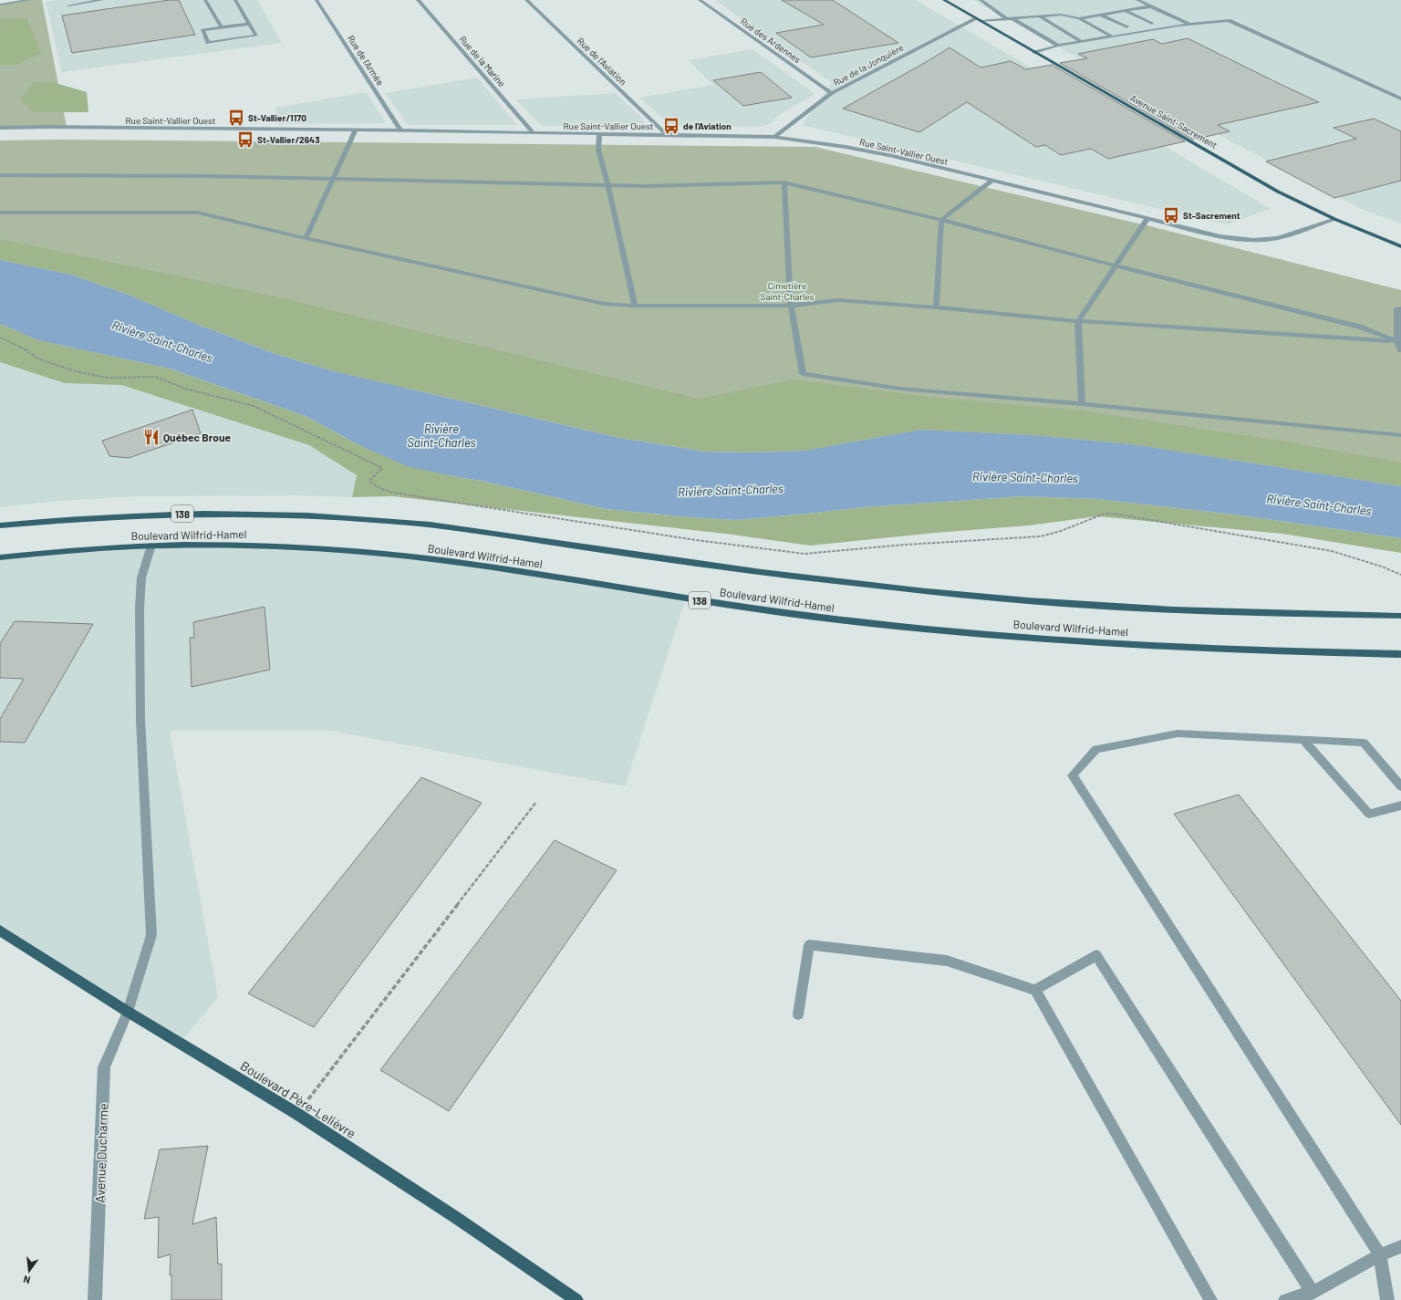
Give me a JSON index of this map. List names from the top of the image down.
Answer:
{
  "streets": {
    "main road": [
      "Avenue Saint-Sacrement",
      "138",
      "Boulevard Wilfrid-Hamel",
      "Boulevard Père-Lelièvre"
    ],
    "street": [
      "Rue des Ardennes",
      "Rue de l'Armée",
      "Rue de la Marine",
      "Rue de l'Aviation",
      "Rue de la Jonquière",
      "Rue Saint-Vallier Ouest",
      "Avenue Ducharme"
    ]
  },
  "crossings": [
    ["Rue des Ardennes", "Rue de la Jonquière"],
    ["Rue de l'Armée", "Rue Saint-Vallier Ouest"],
    ["Rue de la Marine", "Rue Saint-Vallier Ouest"],
    ["Rue de l'Aviation", "Rue Saint-Vallier Ouest"],
    ["Rue de la Jonquière", "Rue Saint-Vallier Ouest"],
    ["Rue de la Jonquière", "Avenue Saint-Sacrement"],
    ["Rue Saint-Vallier Ouest", "Avenue Saint-Sacrement"],
    ["Boulevard Wilfrid-Hamel", "Avenue Ducharme"],
    ["Boulevard Père-Lelièvre", "Avenue Ducharme"]
  ],
  "water": ["Rivière Saint-Charles"],
  "parks": ["Cimetière Saint-Charles"],
  "places": {
    "bus stop": [
      "St-Vallier/1170",
      "de l'Aviation",
      "St-Vallier/2643",
      "St-Sacrement"
    ],
    "restaurant": ["Québec Broue"]
  },
  "north": "bottom"
}
